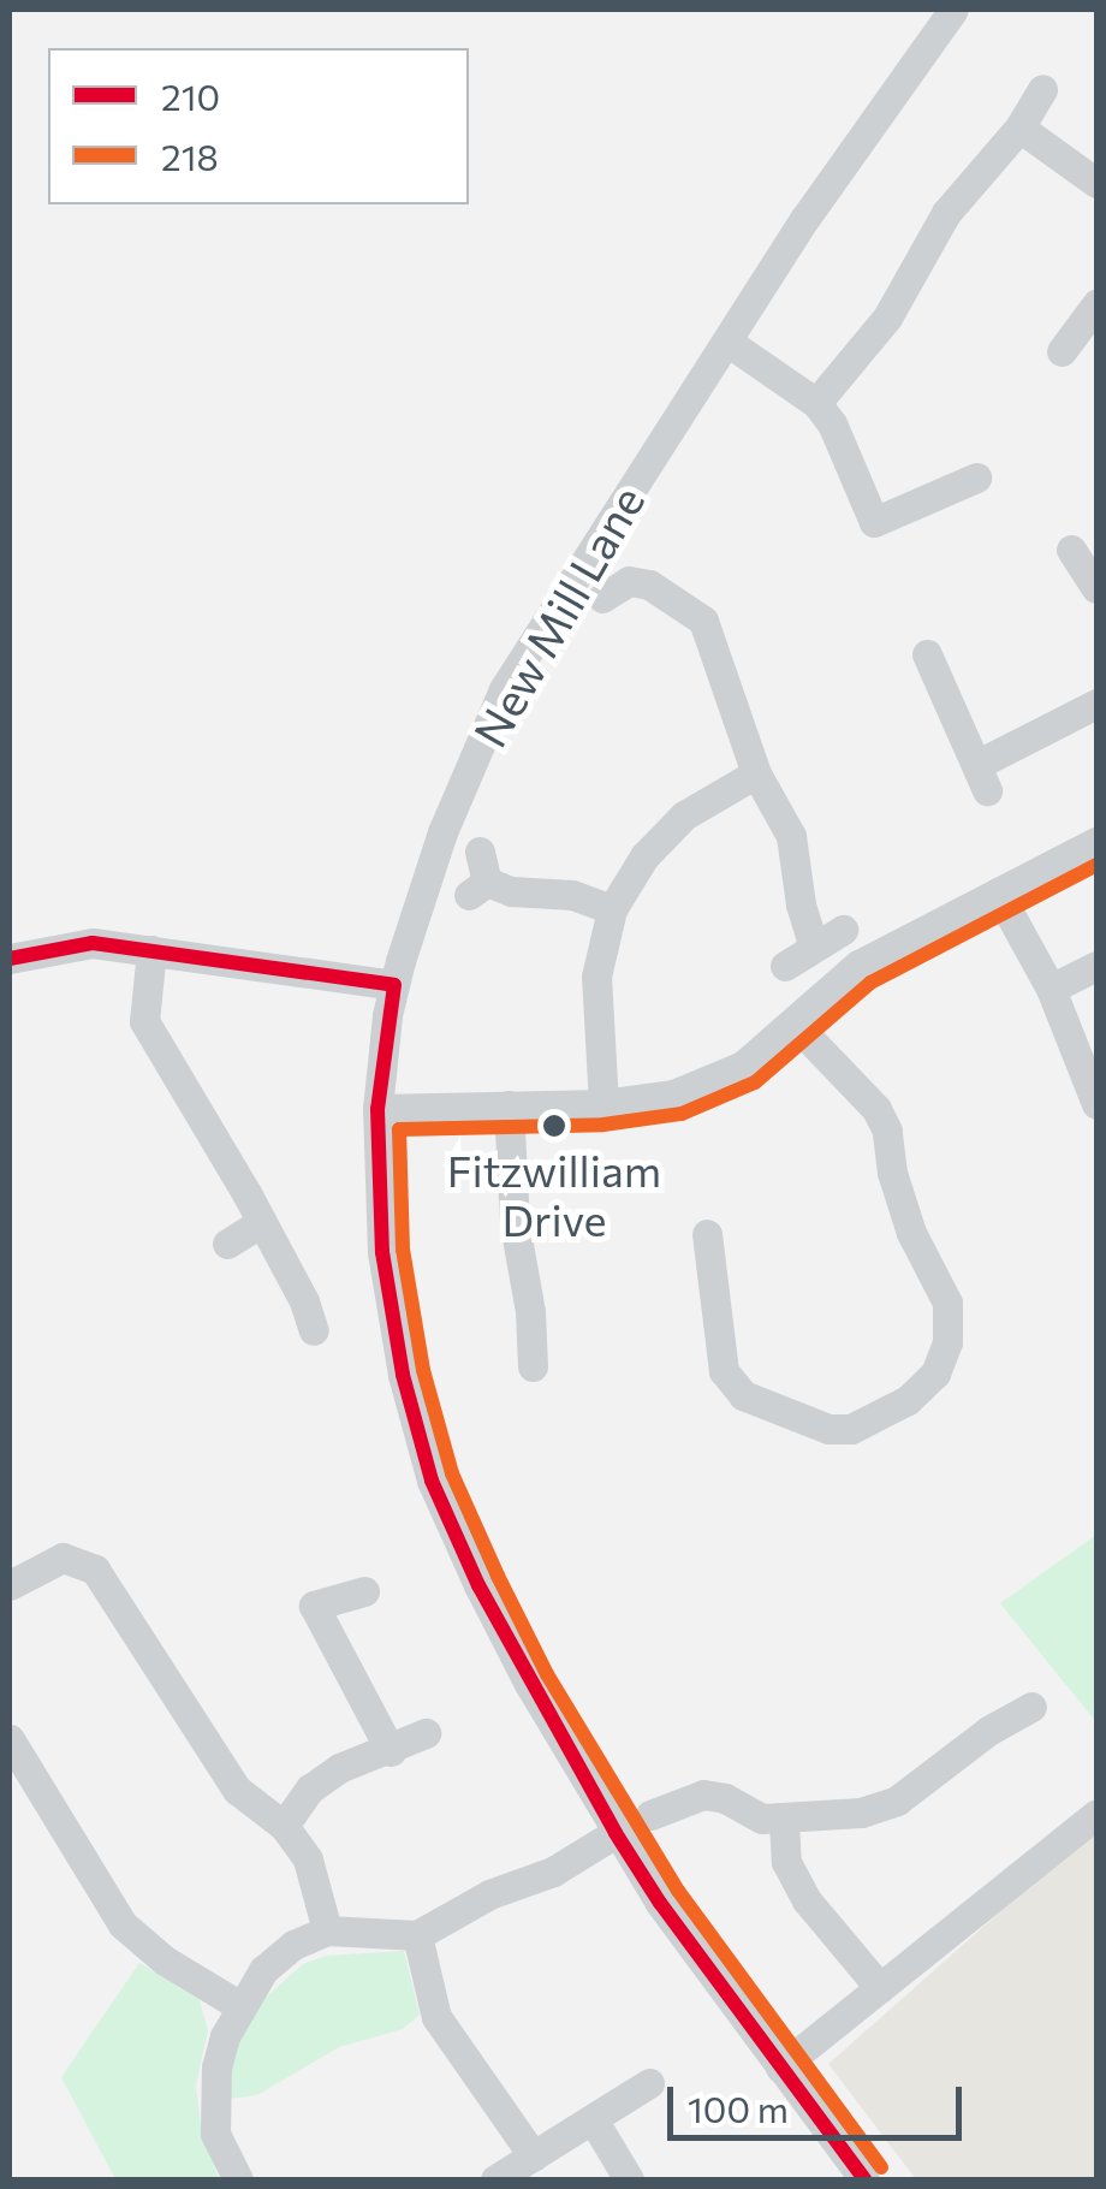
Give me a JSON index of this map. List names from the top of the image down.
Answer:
{
  "streets": {
    "street": ["New Mill Lane"]
  },
  "places": ["Fitzwilliam Drive"],
  "lines": ["transit line 218", "transit line 210"],
  "legend": ["210", "218"],
  "scale_bar": "100 m"
}
